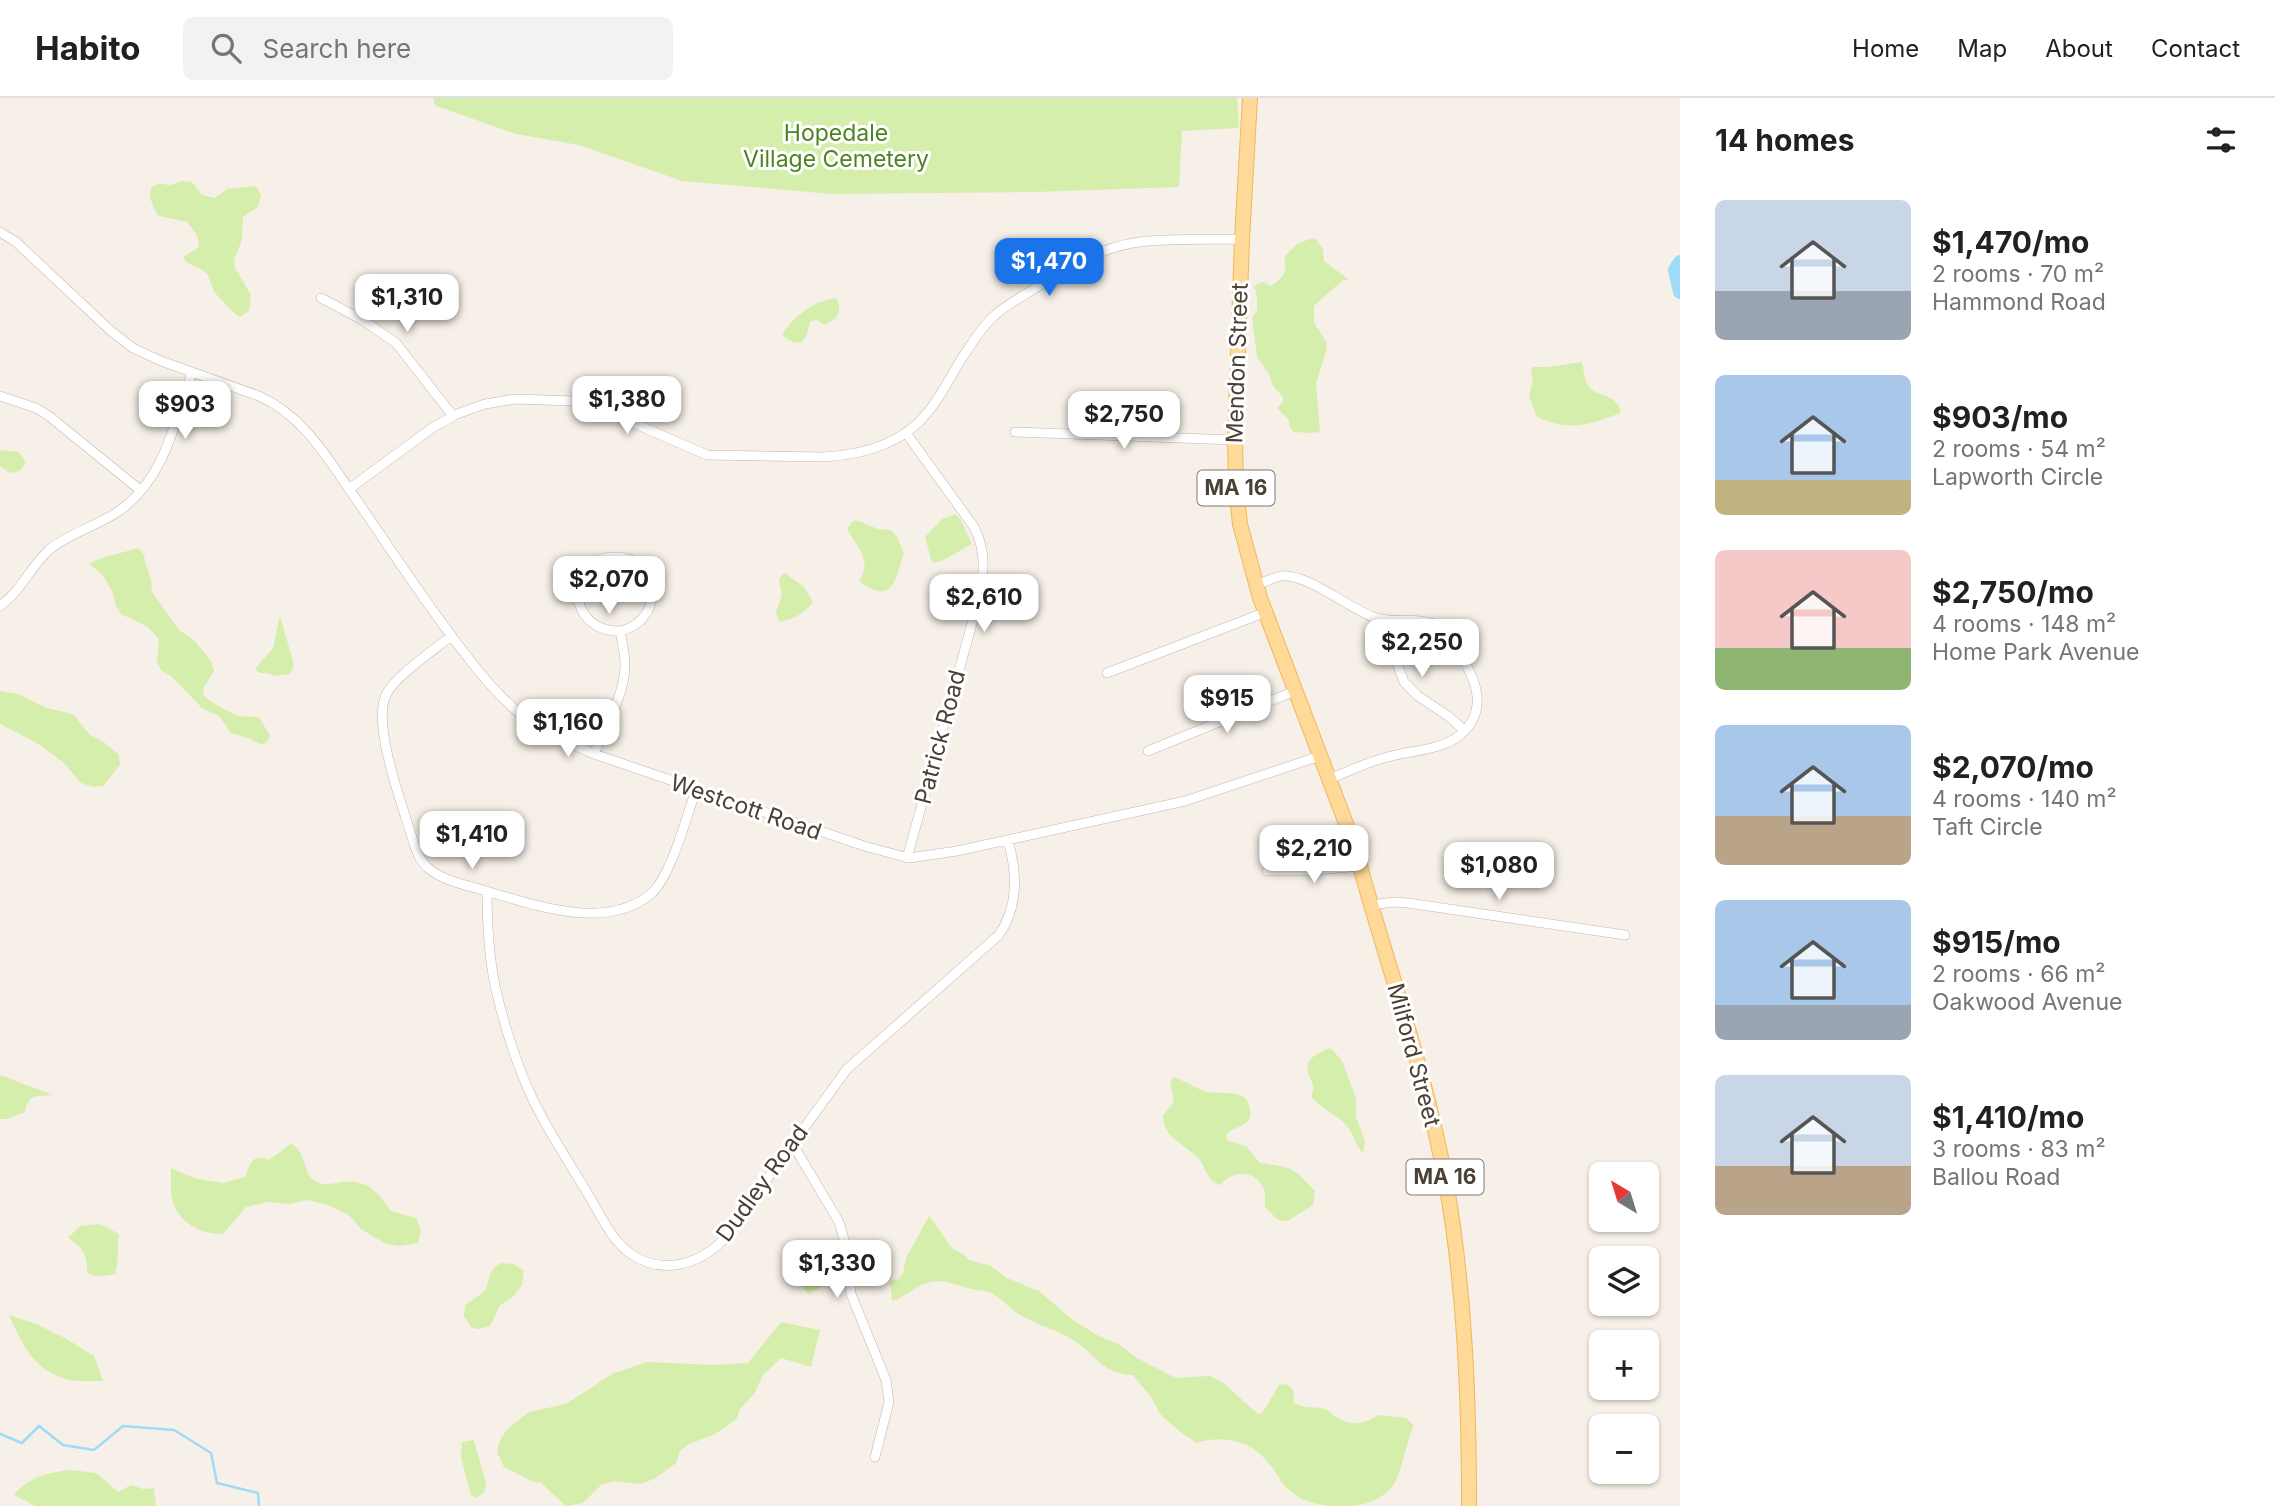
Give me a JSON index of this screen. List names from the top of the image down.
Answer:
{
  "streets": {
    "main road": ["Mendon Street", "MA 16", "Milford Street"],
    "street": ["Patrick Road", "Westcott Road", "Dudley Road"]
  },
  "crossings": [
    ["Mendon Street", "Westcott Road"],
    ["Mendon Street", "Milford Street"],
    ["Patrick Road", "Westcott Road"],
    ["Westcott Road", "Dudley Road"]
  ],
  "parks": ["Hopedale Village Cemetery"],
  "north": "top left",
  "page": {
    "header": "Habito",
    "search": "Search here",
    "nav": [
      "Home",
      "Map",
      "About",
      "Contact"
    ],
    "heading": "14 homes",
    "list": [
      {
        "name": "$1,470/mo",
        "note": "2 rooms · 70 m² · Hammond Road"
      },
      {
        "name": "$903/mo",
        "note": "2 rooms · 54 m² · Lapworth Circle"
      },
      {
        "name": "$2,750/mo",
        "note": "4 rooms · 148 m² · Home Park Avenue"
      },
      {
        "name": "$2,070/mo",
        "note": "4 rooms · 140 m² · Taft Circle"
      },
      {
        "name": "$915/mo",
        "note": "2 rooms · 66 m² · Oakwood Avenue"
      },
      {
        "name": "$1,410/mo",
        "note": "3 rooms · 83 m² · Ballou Road"
      }
    ],
    "price": [
      "$1,470",
      "$1,310",
      "$1,380",
      "$903",
      "$2,750",
      "$2,070",
      "$2,610",
      "$2,250",
      "$915",
      "$1,160",
      "$1,410",
      "$2,210",
      "$1,080",
      "$1,330"
    ],
    "map_buttons": ["+", "−"]
  }
}
